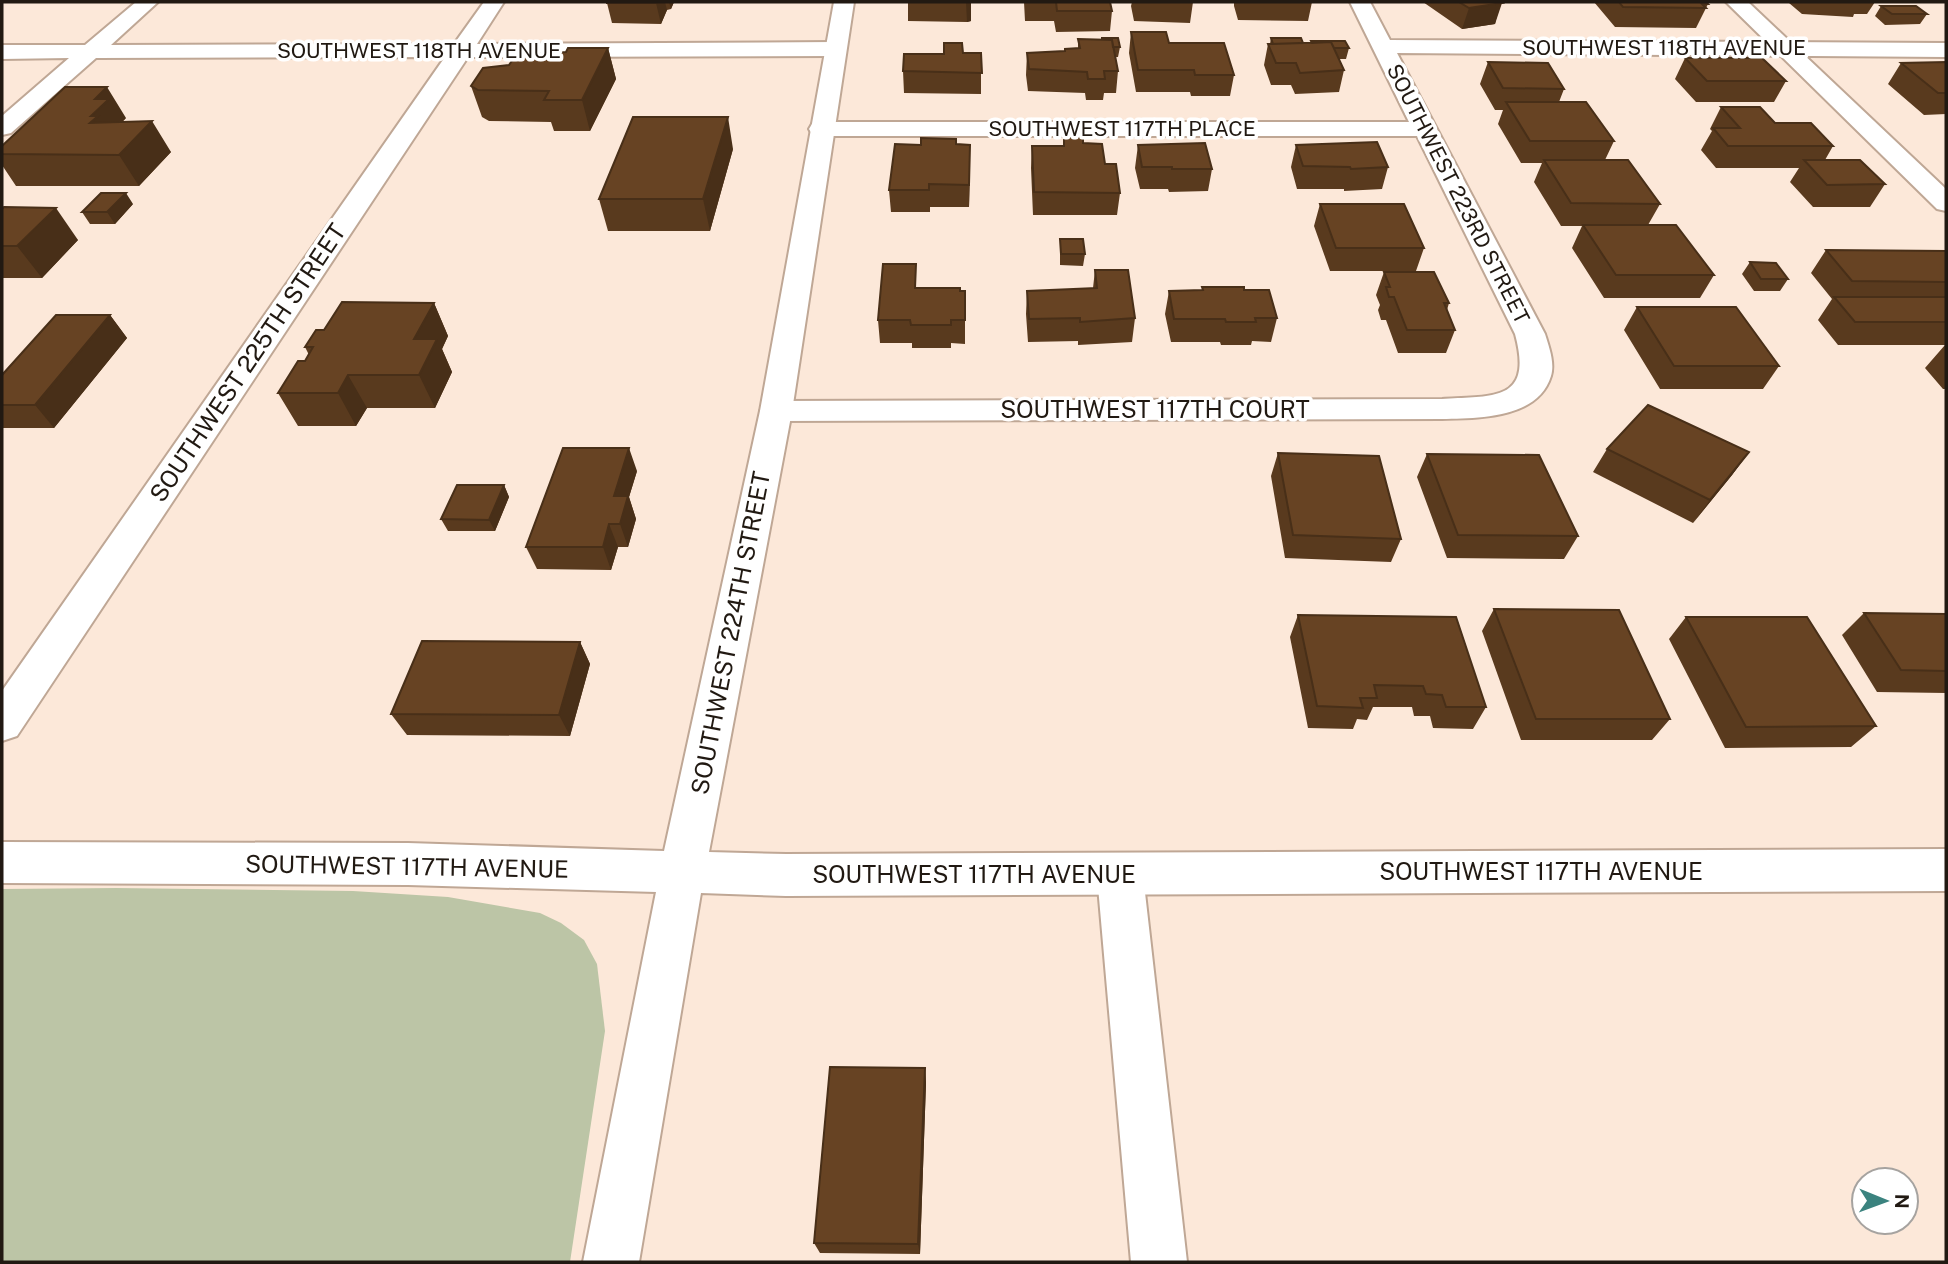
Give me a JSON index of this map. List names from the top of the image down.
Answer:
{
  "streets": {
    "street": [
      "SOUTHWEST 118TH AVENUE",
      "SOUTHWEST 117TH PLACE",
      "SOUTHWEST 223RD STREET",
      "SOUTHWEST 225TH STREET",
      "SOUTHWEST 117TH COURT",
      "SOUTHWEST 224TH STREET",
      "SOUTHWEST 117TH AVENUE"
    ]
  },
  "crossings": [
    ["SOUTHWEST 118TH AVENUE", "SOUTHWEST 223RD STREET"],
    ["SOUTHWEST 118TH AVENUE", "SOUTHWEST 225TH STREET"],
    ["SOUTHWEST 118TH AVENUE", "SOUTHWEST 224TH STREET"],
    ["SOUTHWEST 117TH PLACE", "SOUTHWEST 223RD STREET"],
    ["SOUTHWEST 117TH PLACE", "SOUTHWEST 224TH STREET"],
    ["SOUTHWEST 223RD STREET", "SOUTHWEST 117TH COURT"],
    ["SOUTHWEST 117TH COURT", "SOUTHWEST 224TH STREET"],
    ["SOUTHWEST 224TH STREET", "SOUTHWEST 117TH AVENUE"]
  ],
  "north": "right"
}
